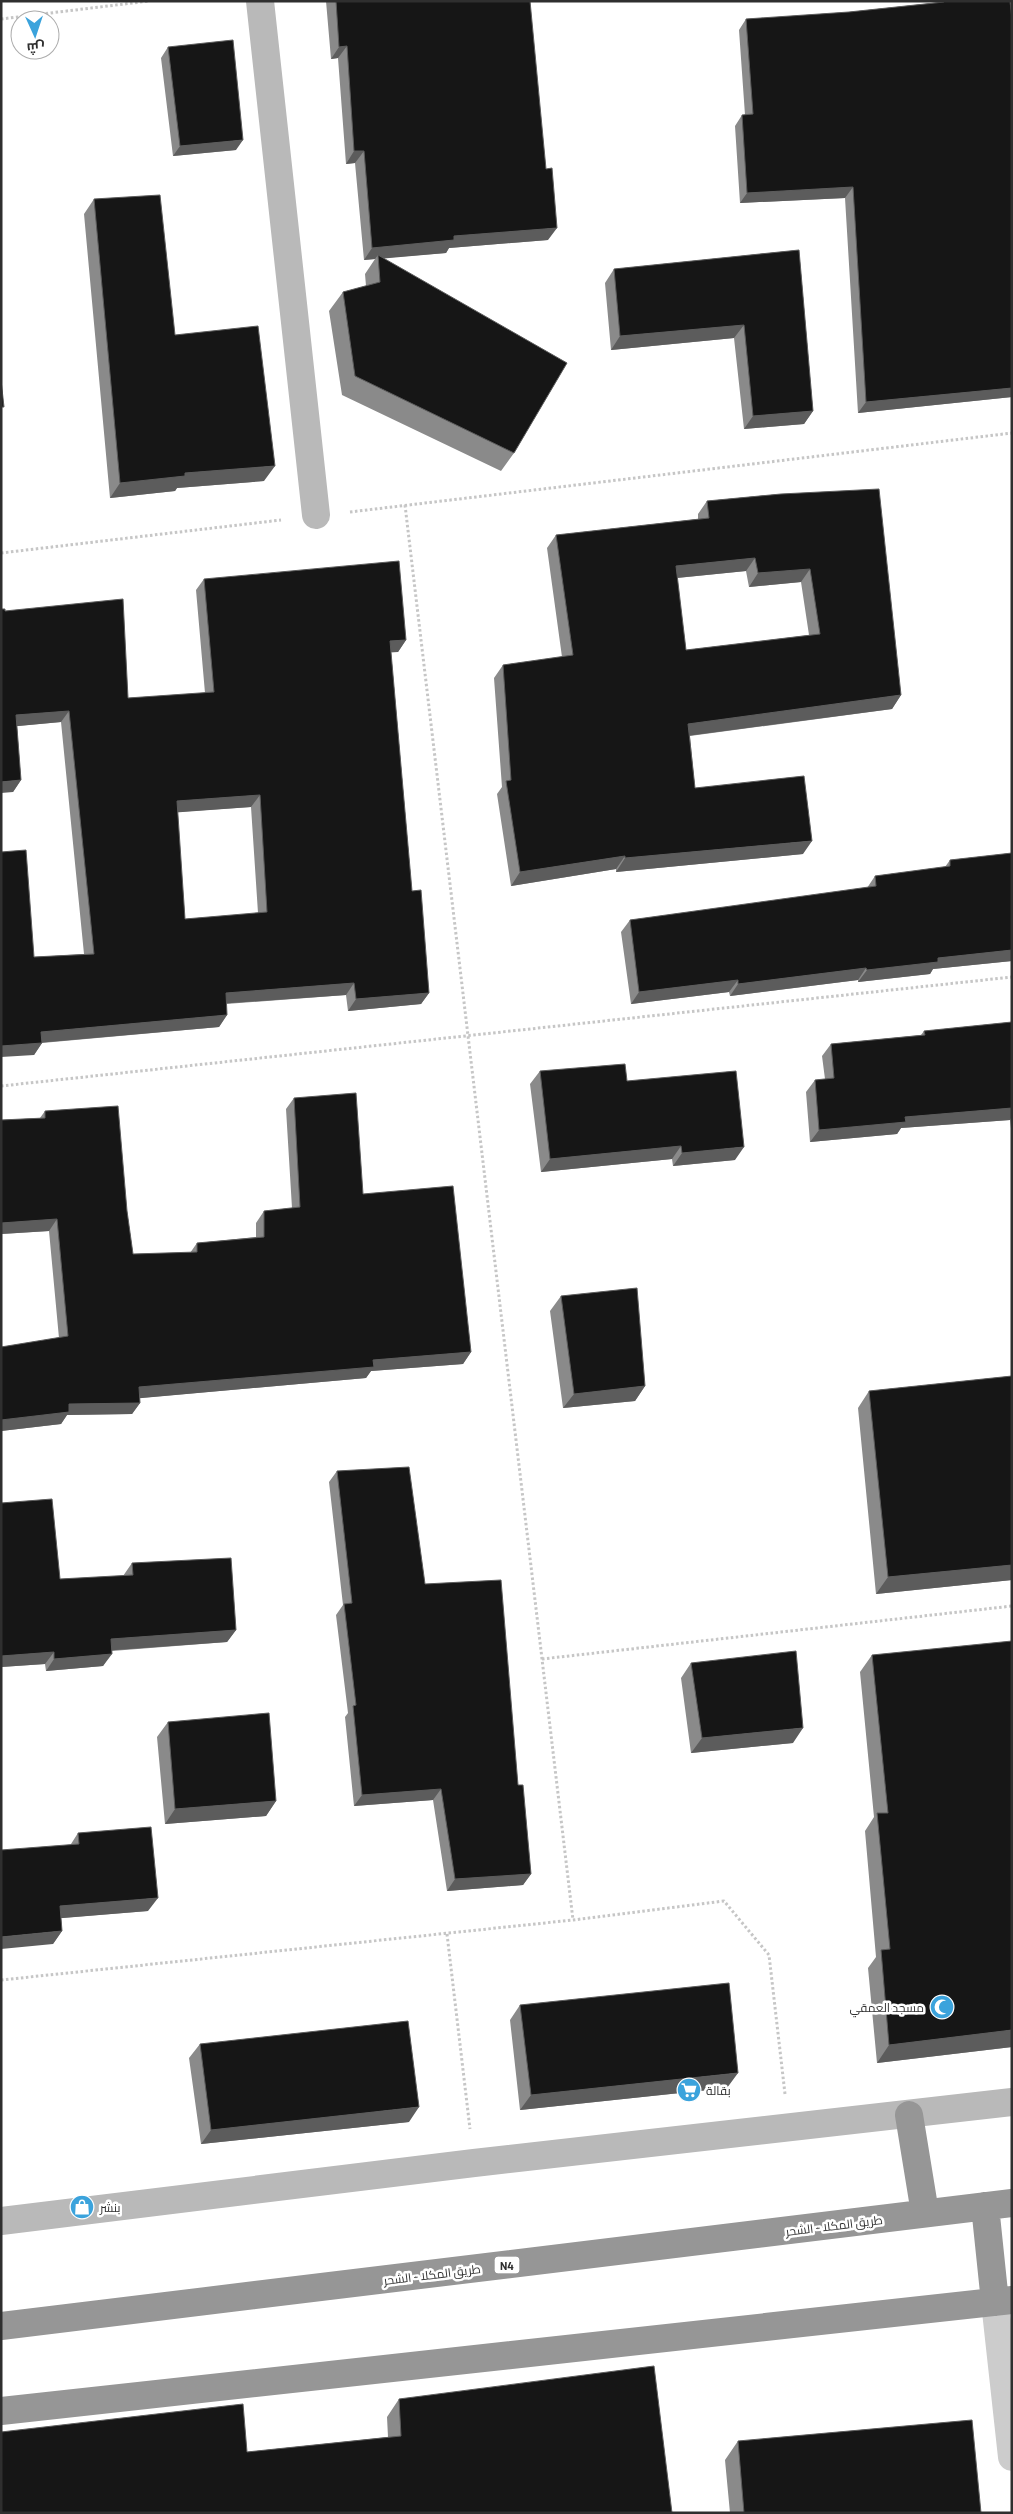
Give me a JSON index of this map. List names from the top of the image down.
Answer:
{
  "streets": {
    "highway": ["طريق المكلا - الشحر", "N4"]
  },
  "places": {
    "mosque": ["مسجد العمقي"],
    "supermarket": ["بقالة"],
    "shop": ["بنشر"]
  },
  "north": "bottom"
}
